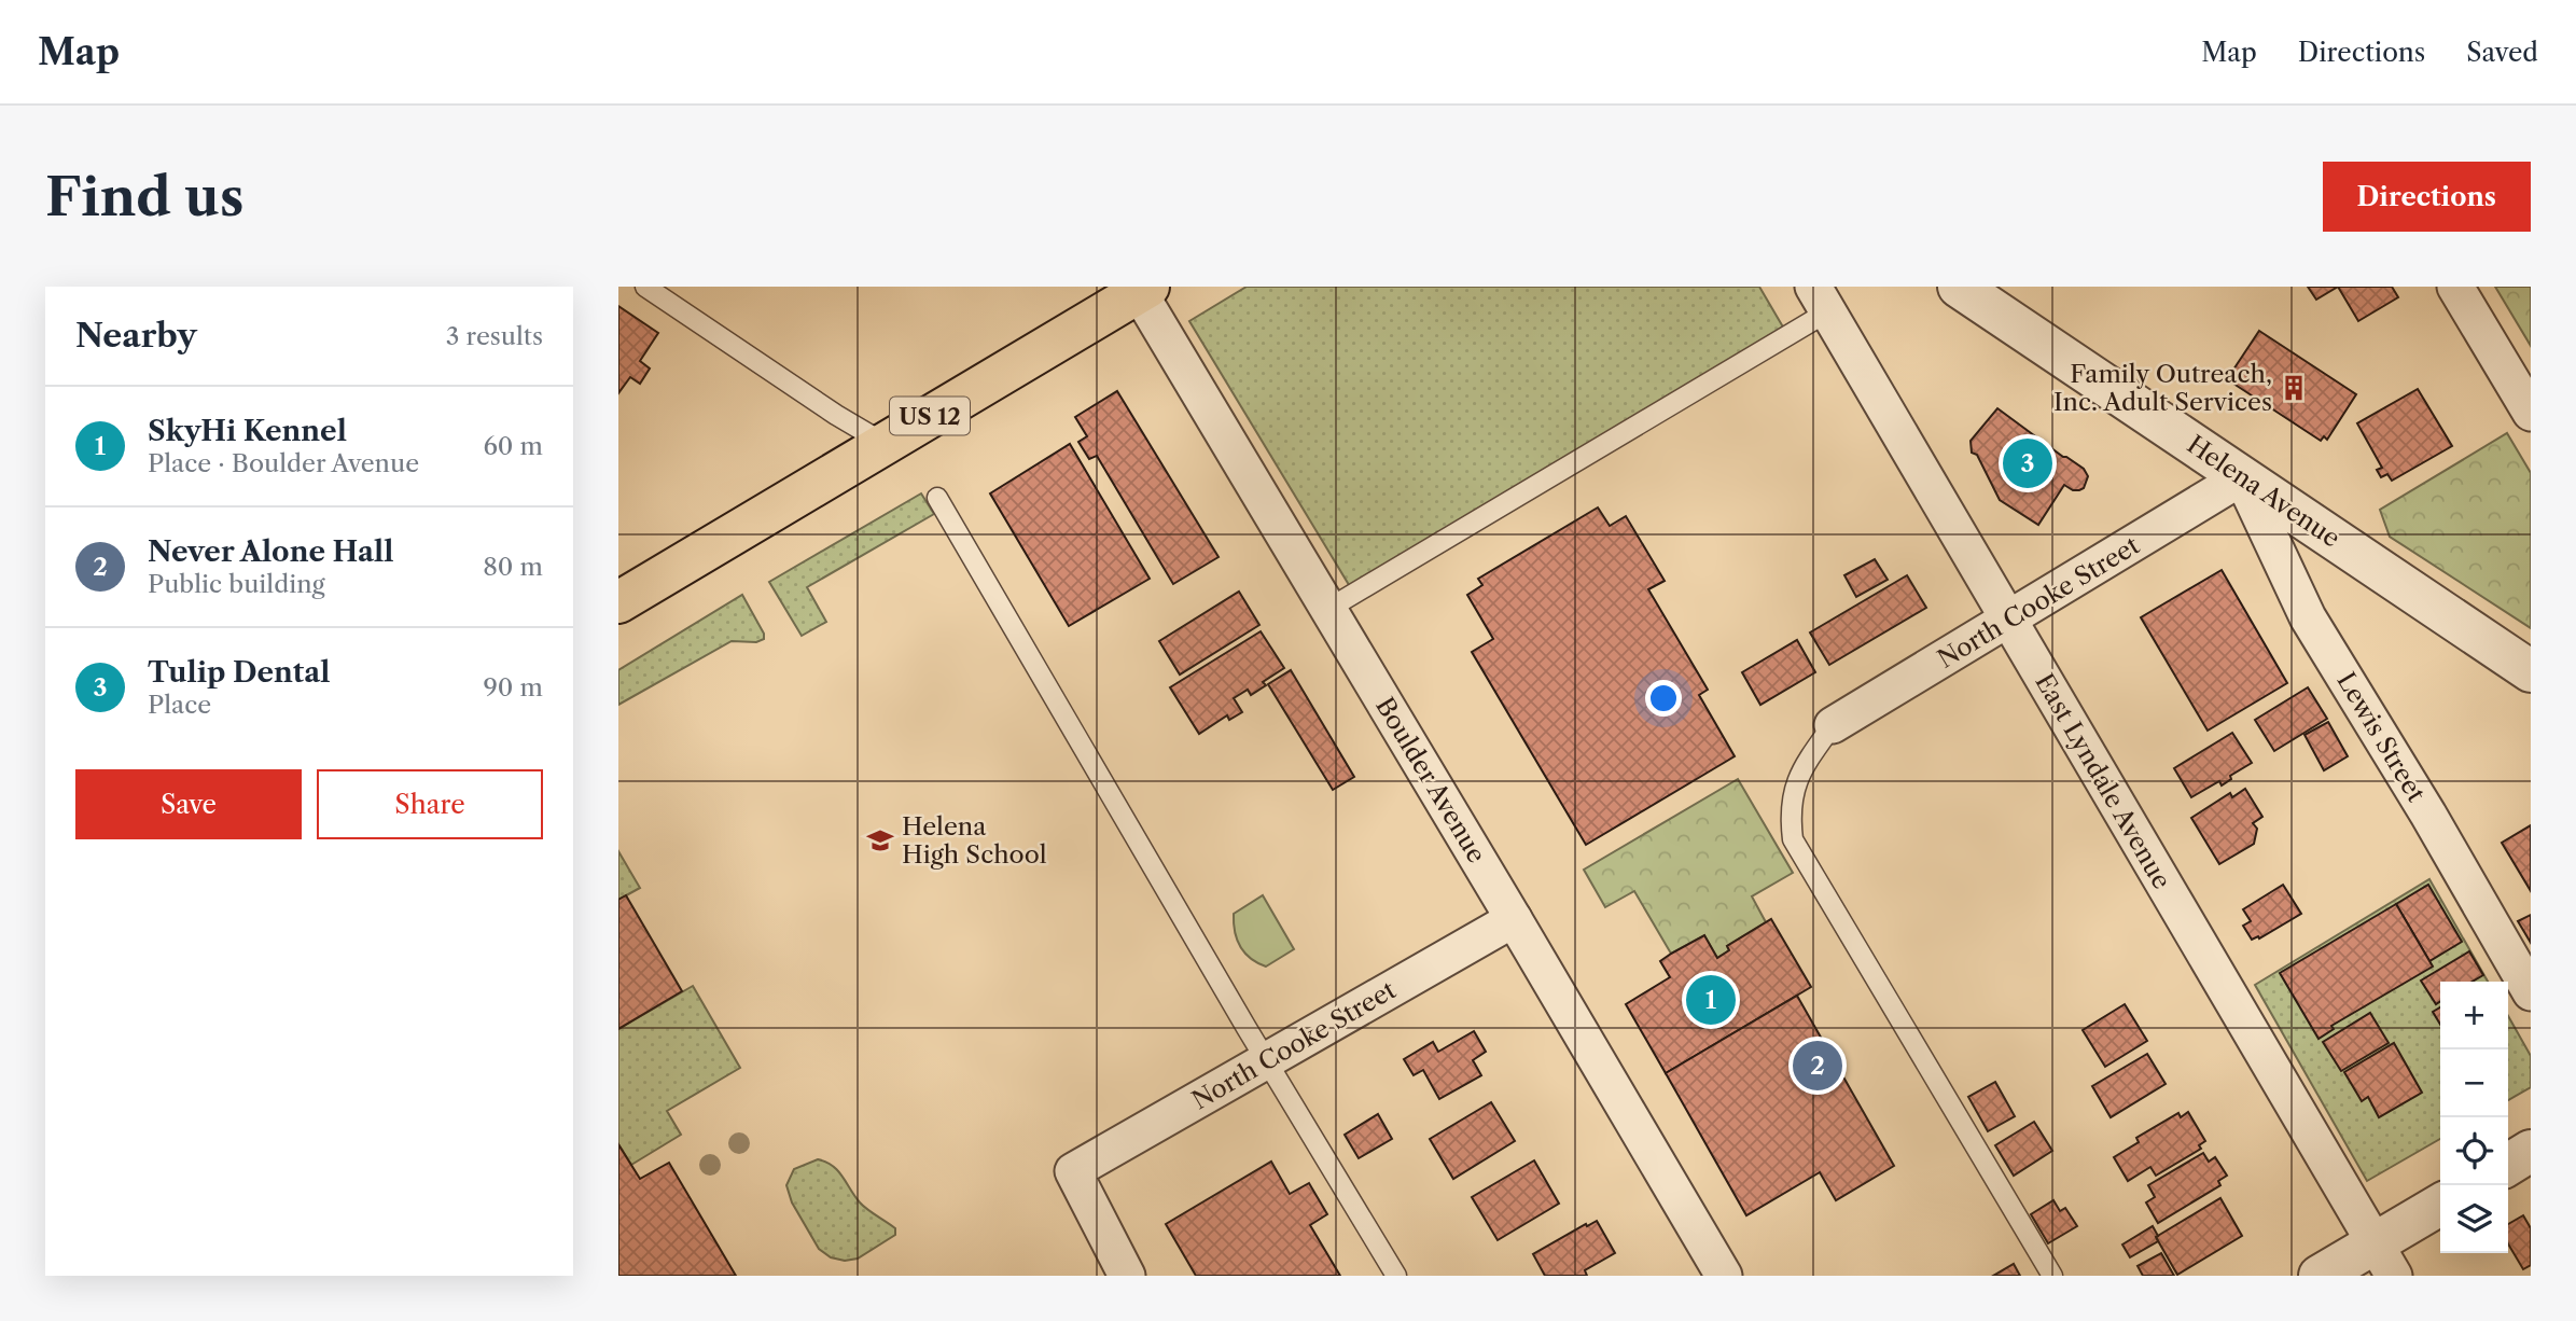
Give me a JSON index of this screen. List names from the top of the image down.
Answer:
{
  "streets": {
    "highway": ["US 12"],
    "street": [
      "Helena Avenue",
      "North Cooke Street",
      "Lewis Street",
      "Boulder Avenue",
      "East Lyndale Avenue"
    ]
  },
  "crossings": [
    ["US 12", "Boulder Avenue"],
    ["Helena Avenue", "North Cooke Street"],
    ["Helena Avenue", "Lewis Street"],
    ["North Cooke Street", "Lewis Street"],
    ["North Cooke Street", "Boulder Avenue"],
    ["North Cooke Street", "East Lyndale Avenue"]
  ],
  "places": {
    "building": ["Family Outreach, Inc. Adult Services"],
    "school or university": ["Helena High School"]
  },
  "page": {
    "header": "Map",
    "nav": ["Map", "Directions", "Saved"],
    "buttons": [
      "Directions",
      ["Save", "Share"]
    ],
    "title": "Find us",
    "heading": ["Nearby", "3 results"],
    "list": [
      {
        "mark": "1",
        "name": "SkyHi Kennel",
        "note": "Place · Boulder Avenue",
        "value": "60 m"
      },
      {
        "mark": "2",
        "name": "Never Alone Hall",
        "note": "Public building",
        "value": "80 m"
      },
      {
        "mark": "3",
        "name": "Tulip Dental",
        "note": "Place",
        "value": "90 m"
      }
    ],
    "pins": ["3", "1", "2"],
    "map_buttons": ["+", "−"]
  }
}
